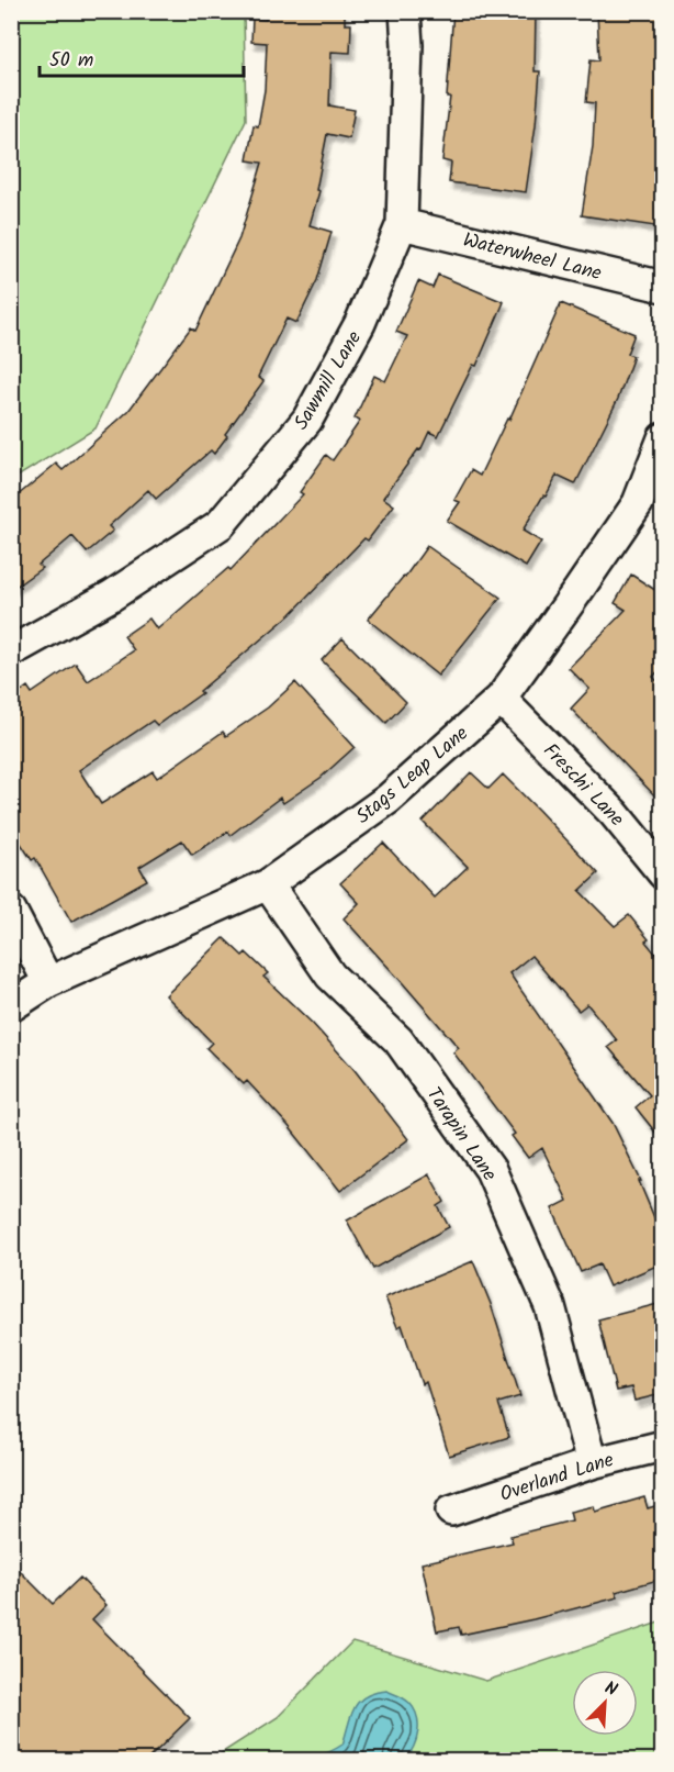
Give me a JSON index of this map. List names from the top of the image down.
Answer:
{
  "streets": {
    "street": [
      "Waterwheel Lane",
      "Sawmill Lane",
      "Stags Leap Lane",
      "Freschi Lane",
      "Tarapin Lane",
      "Overland Lane"
    ]
  },
  "crossings": [
    ["Waterwheel Lane", "Sawmill Lane"],
    ["Stags Leap Lane", "Freschi Lane"],
    ["Stags Leap Lane", "Tarapin Lane"],
    ["Tarapin Lane", "Overland Lane"]
  ],
  "scale_bar": "50 m",
  "north": "top right"
}
